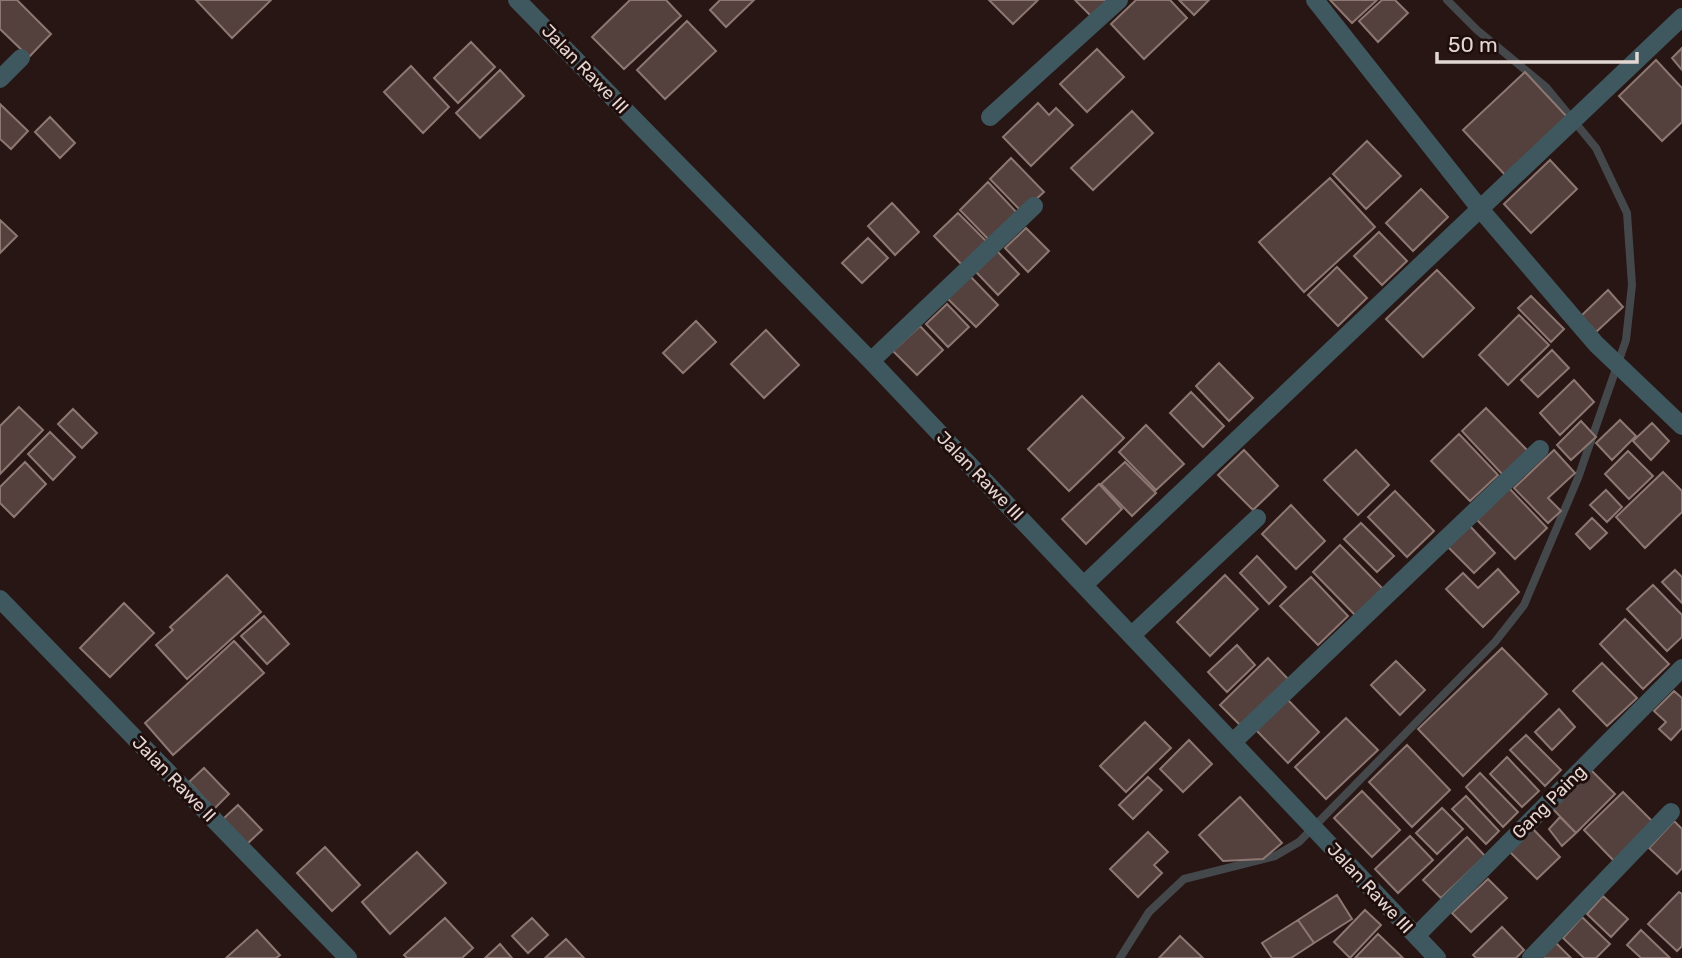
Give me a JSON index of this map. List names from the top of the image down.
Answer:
{
  "streets": {
    "street": ["Jalan Rawe III", "Jalan Rawe II", "Gang Paing"]
  },
  "crossings": [
    ["Jalan Rawe III", "Gang Paing"]
  ],
  "scale_bar": "50 m"
}
